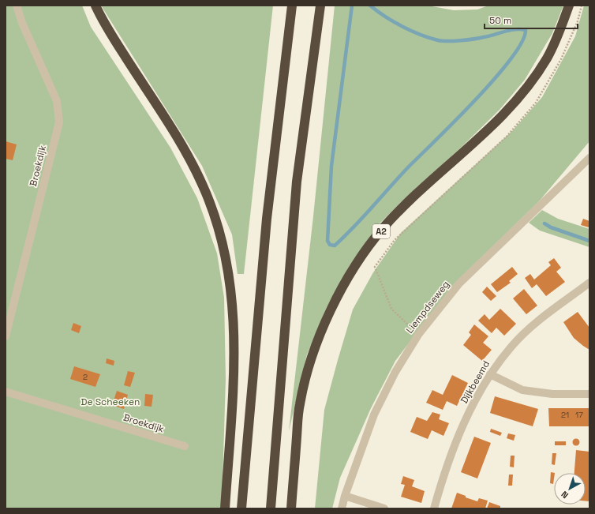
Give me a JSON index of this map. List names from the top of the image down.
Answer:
{
  "streets": {
    "highway": ["A2"],
    "street": ["Broekdijk", "Liempdseweg", "Dijkbeemd"]
  },
  "parks": ["De Scheeken"],
  "house_numbers": ["2", "21", "17"],
  "scale_bar": "50 m",
  "north": "bottom left"
}
